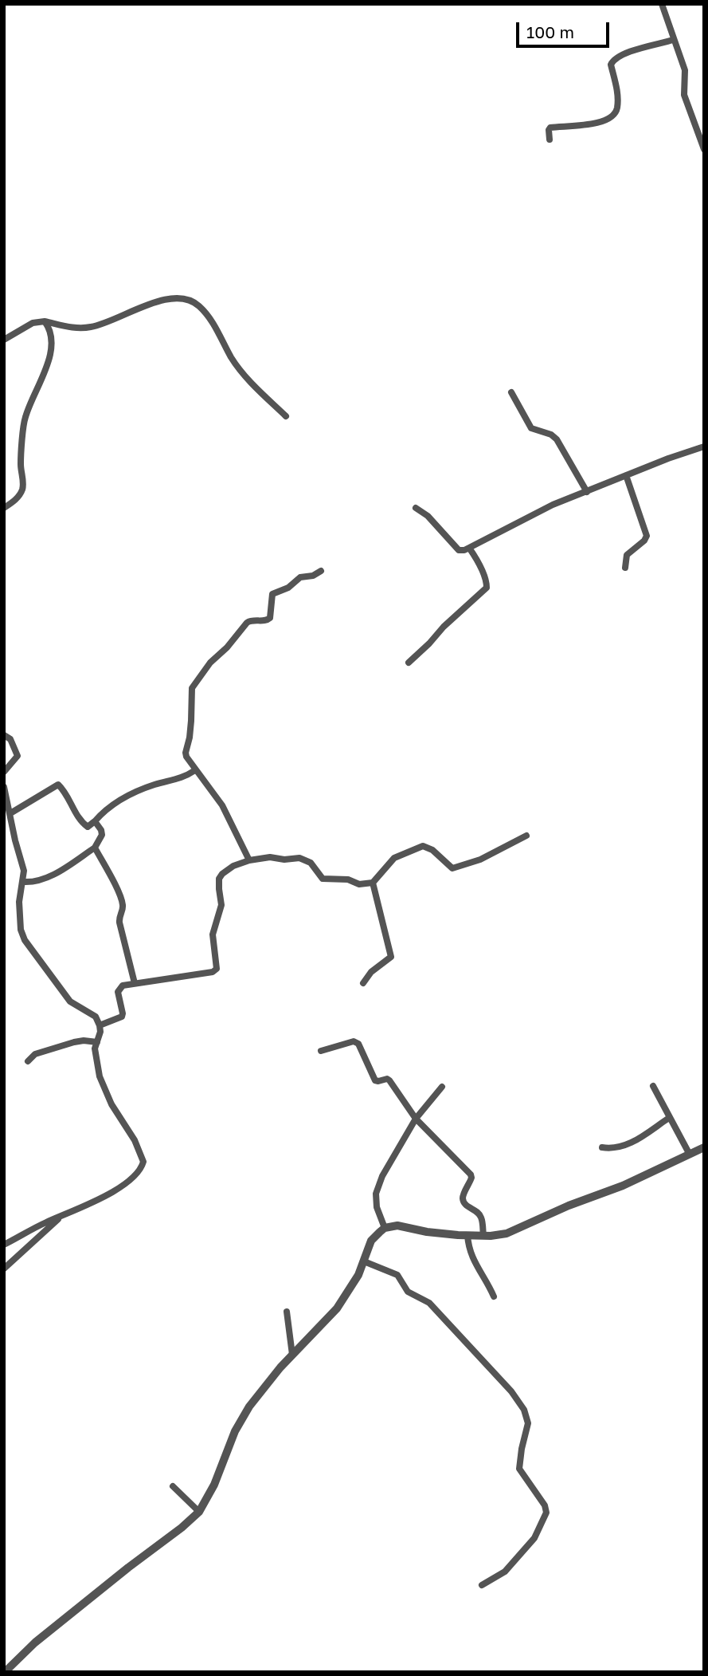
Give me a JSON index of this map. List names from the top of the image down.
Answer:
{
  "scale_bar": "100 m"
}
